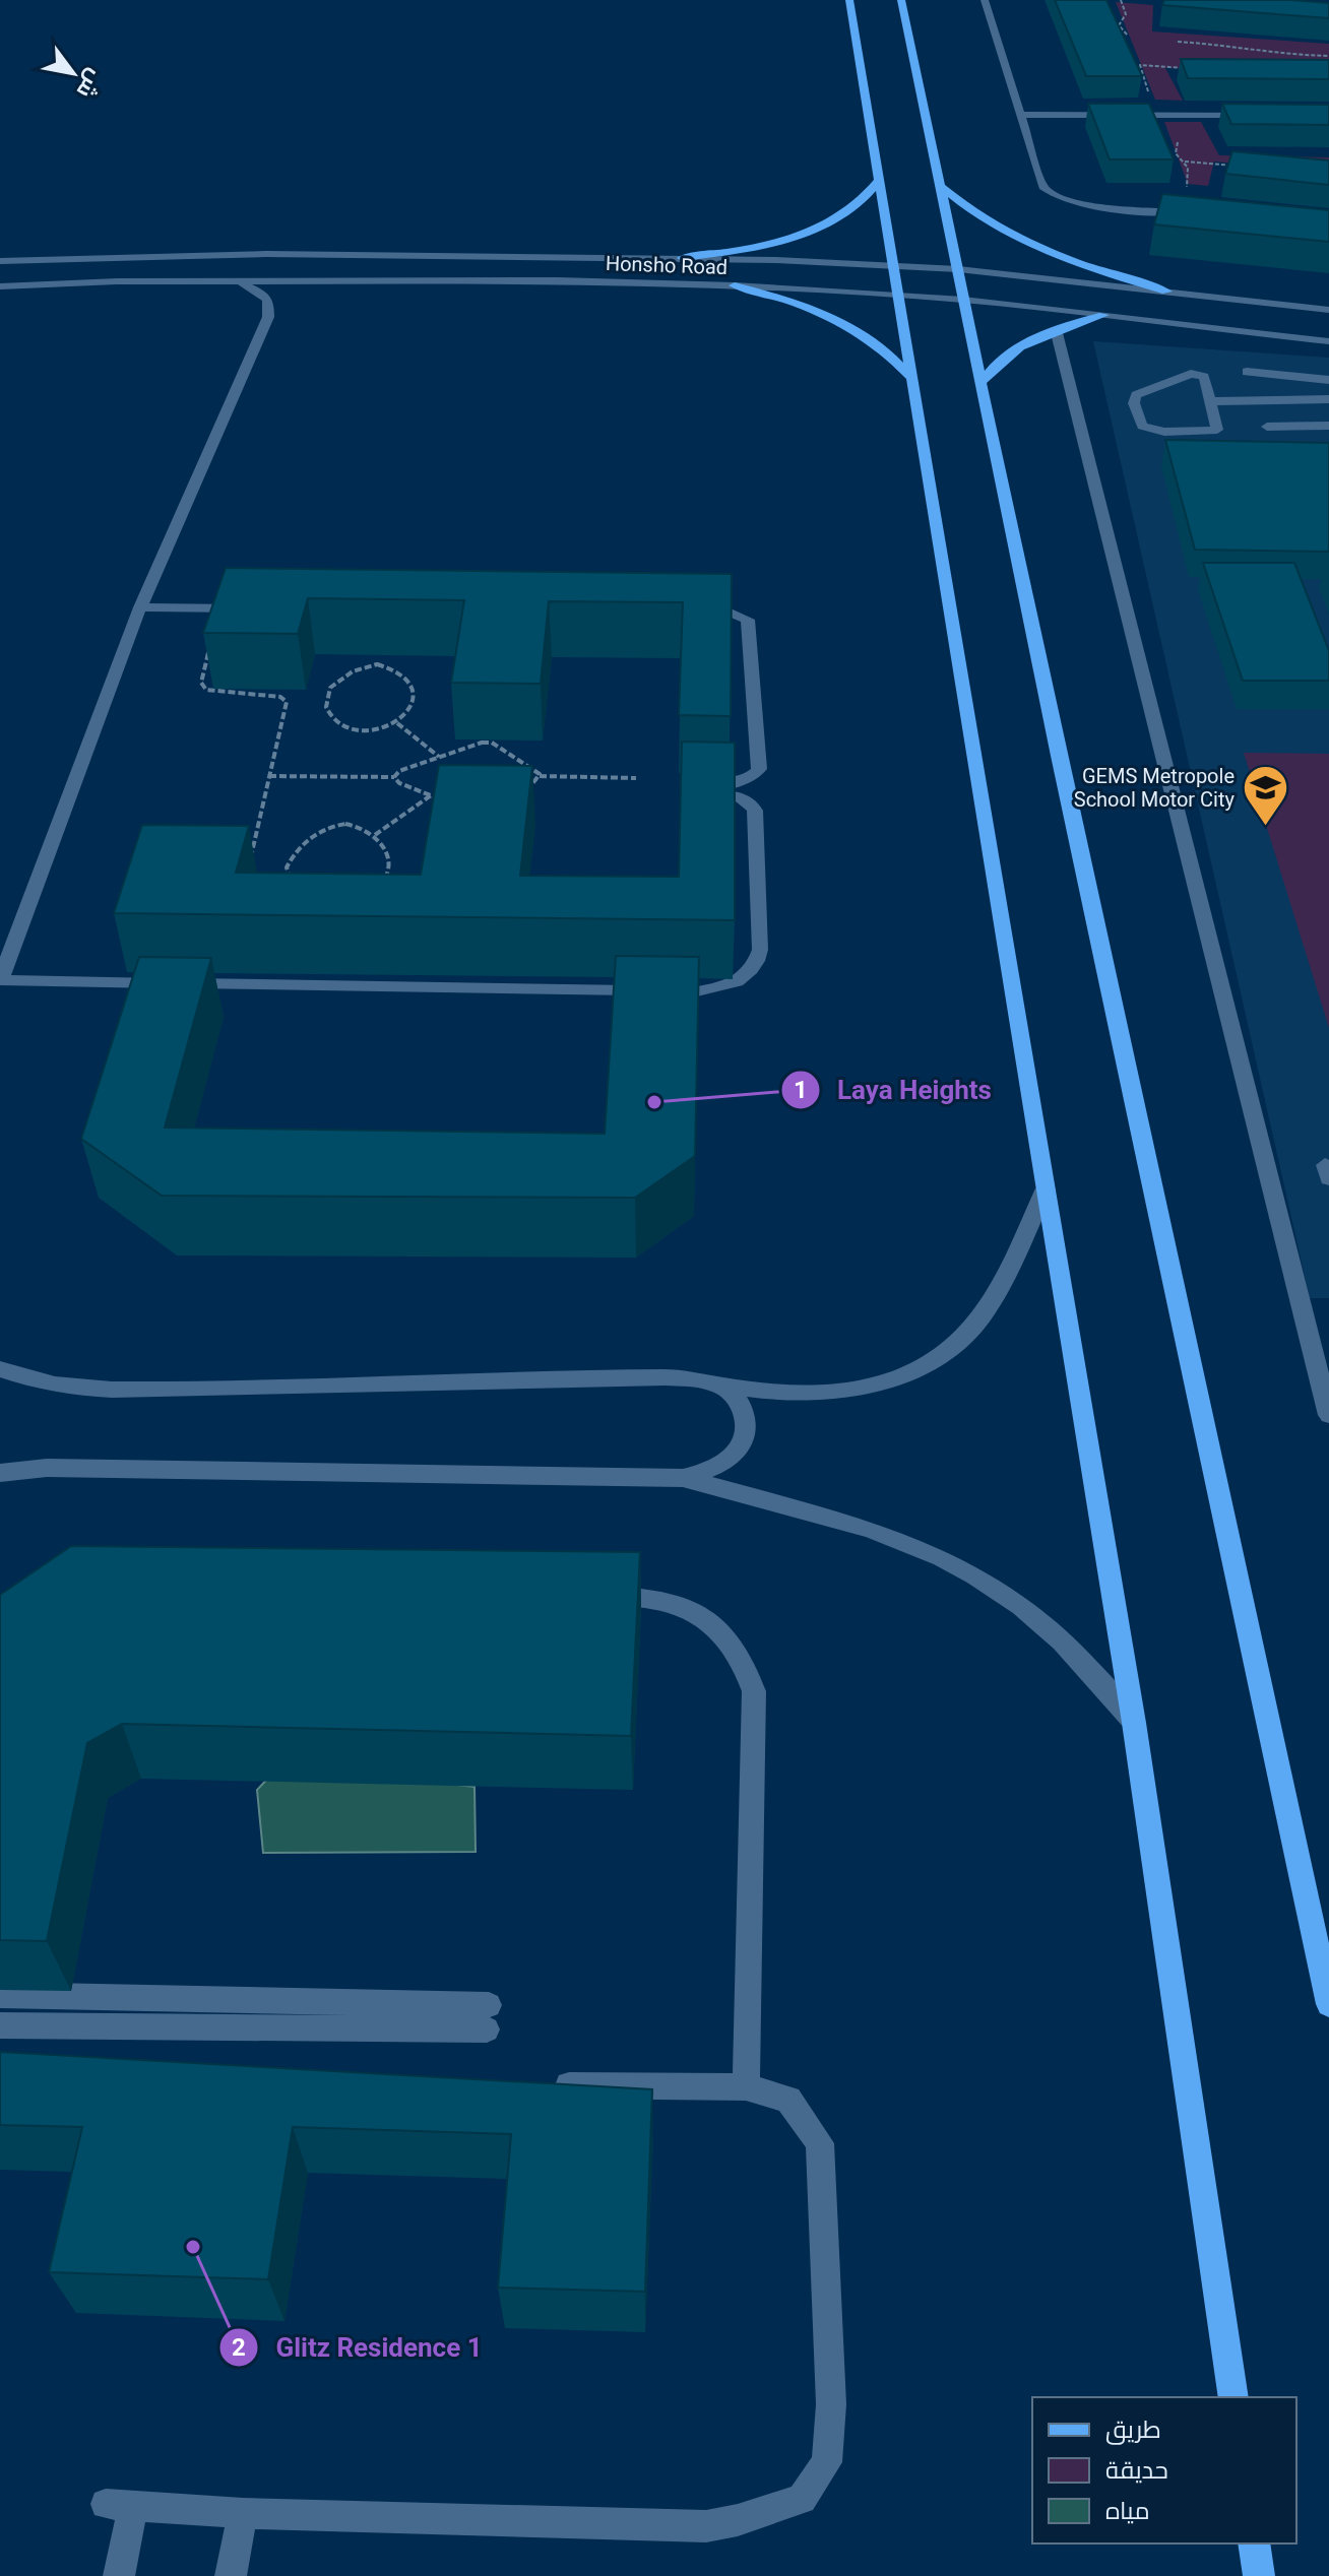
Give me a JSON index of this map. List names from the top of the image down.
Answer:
{
  "streets": {
    "street": ["Honsho Road"]
  },
  "places": {
    "school or university": ["GEMS Metropole School Motor City"],
    "other": ["Laya Heights", "Glitz Residence 1"]
  },
  "legend": ["طريق", "حديقة", "مياه"],
  "north": "bottom right"
}
